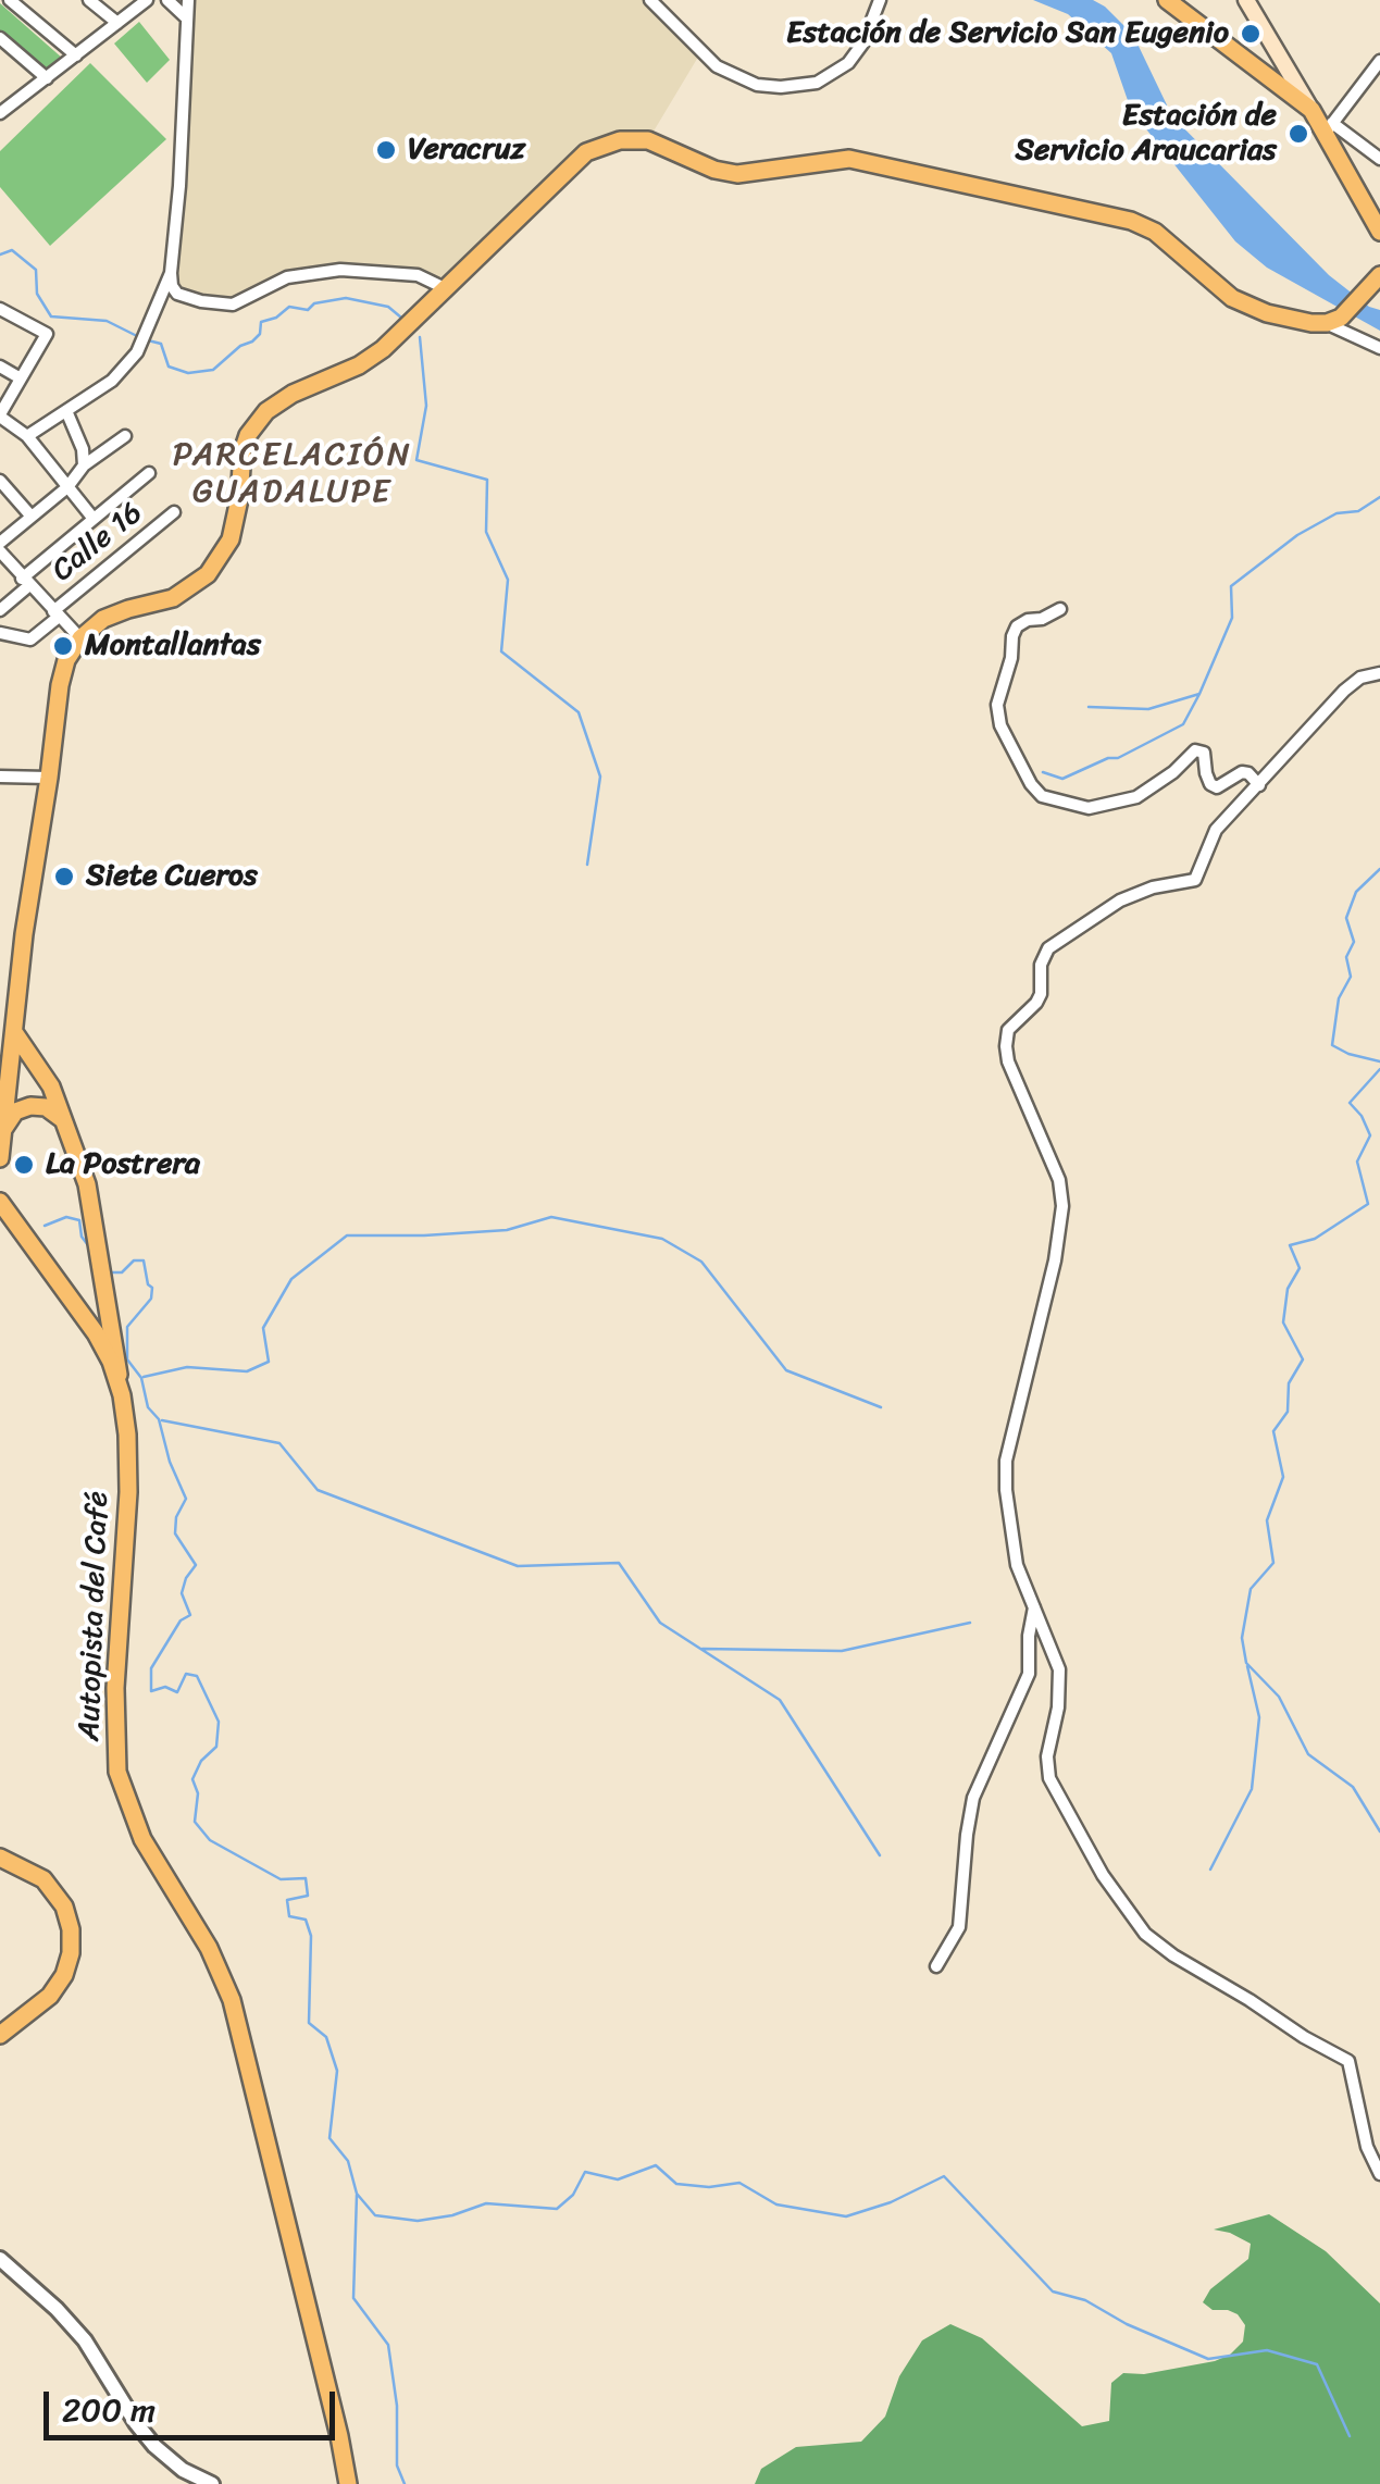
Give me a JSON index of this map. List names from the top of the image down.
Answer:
{
  "streets": {
    "main road": ["Autopista del Café"],
    "street": ["Calle 16"]
  },
  "districts": ["PARCELACIÓN GUADALUPE"],
  "places": [
    "Estación de Servicio San Eugenio",
    "Estación de Servicio Araucarias",
    "Veracruz",
    "Montallantas",
    "Siete Cueros",
    "La Postrera"
  ],
  "scale_bar": "200 m"
}
